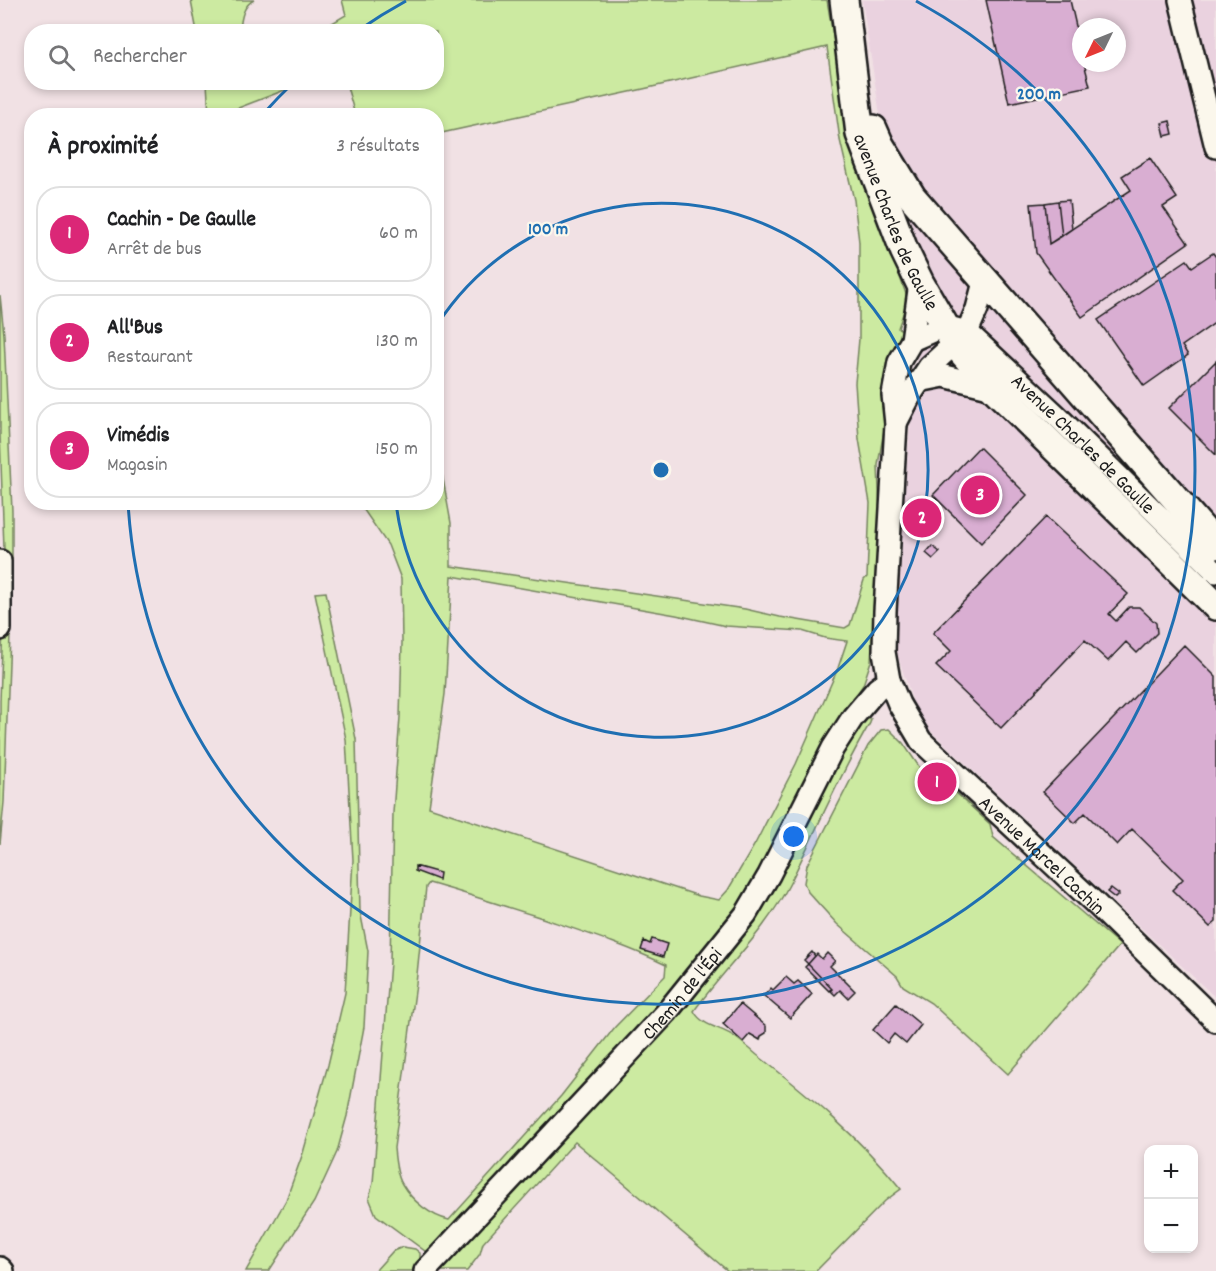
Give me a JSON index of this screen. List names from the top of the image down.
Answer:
{
  "streets": {
    "main road": ["avenue Charles de Gaulle", "Avenue Charles de Gaulle"],
    "street": ["Avenue Marcel Cachin", "Chemin de l'Épi"]
  },
  "crossings": [
    ["avenue Charles de Gaulle", "Avenue Charles de Gaulle"],
    ["avenue Charles de Gaulle", "Avenue Marcel Cachin"],
    ["Avenue Charles de Gaulle", "Avenue Marcel Cachin"],
    ["Avenue Marcel Cachin", "Chemin de l'Épi"]
  ],
  "north": "bottom left",
  "page": {
    "search": "Rechercher",
    "heading": ["À proximité", "3 résultats"],
    "list": [
      {
        "mark": "1",
        "name": "Cachin - De Gaulle",
        "note": "Arrêt de bus",
        "value": "60 m"
      },
      {
        "mark": "2",
        "name": "All'Bus",
        "note": "Restaurant",
        "value": "130 m"
      },
      {
        "mark": "3",
        "name": "Vimédis",
        "note": "Magasin",
        "value": "150 m"
      }
    ],
    "pins": ["3", "2", "1"],
    "map_buttons": ["+", "−"]
  },
  "rings": ["200 m", "100 m"]
}
